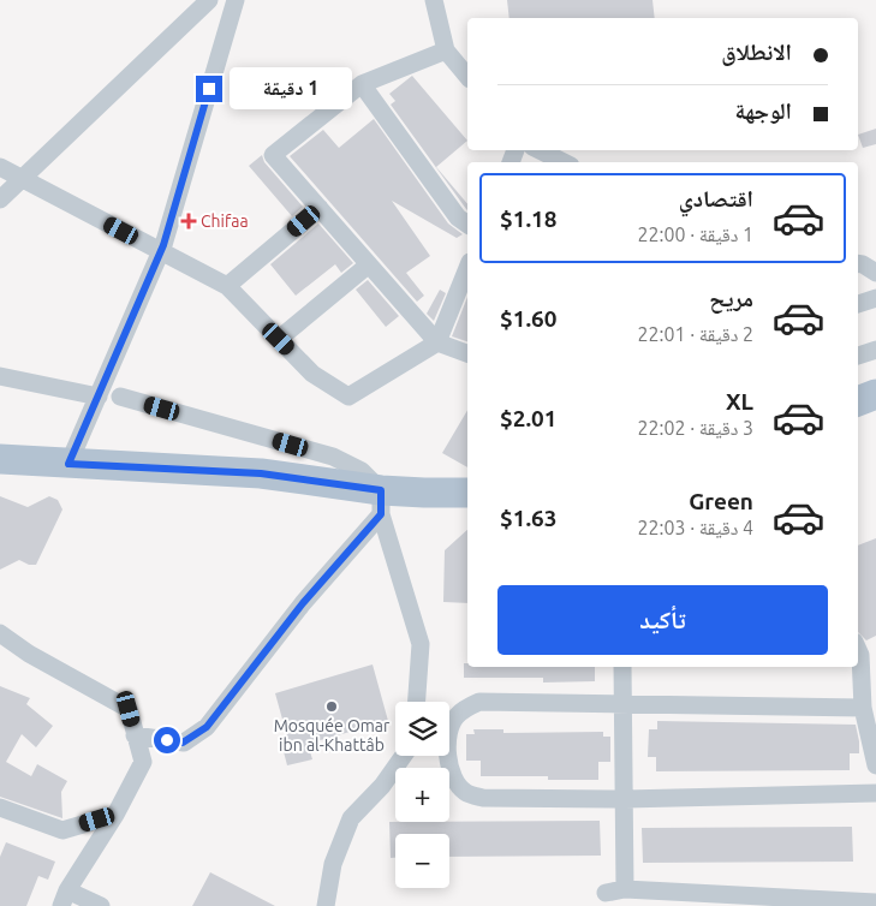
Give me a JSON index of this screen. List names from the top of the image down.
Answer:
{
  "places": {
    "health": ["Chifaa"],
    "other": ["Mosquée Omar ibn al-Khattâb"]
  },
  "page": {
    "banner": ["الانطلاق", "الوجهة"],
    "bubble": "1 دقيقة",
    "list": [
      {
        "name": "اقتصادي",
        "note": "1 دقيقة · 22:00",
        "value": "$1.18"
      },
      {
        "name": "مريح",
        "note": "2 دقيقة · 22:01",
        "value": "$1.60"
      },
      {
        "name": "XL",
        "note": "3 دقيقة · 22:02",
        "value": "$2.01"
      },
      {
        "name": "Green",
        "note": "4 دقيقة · 22:03",
        "value": "$1.63"
      }
    ],
    "buttons": "تأكيد",
    "map_buttons": ["+", "−"]
  }
}
